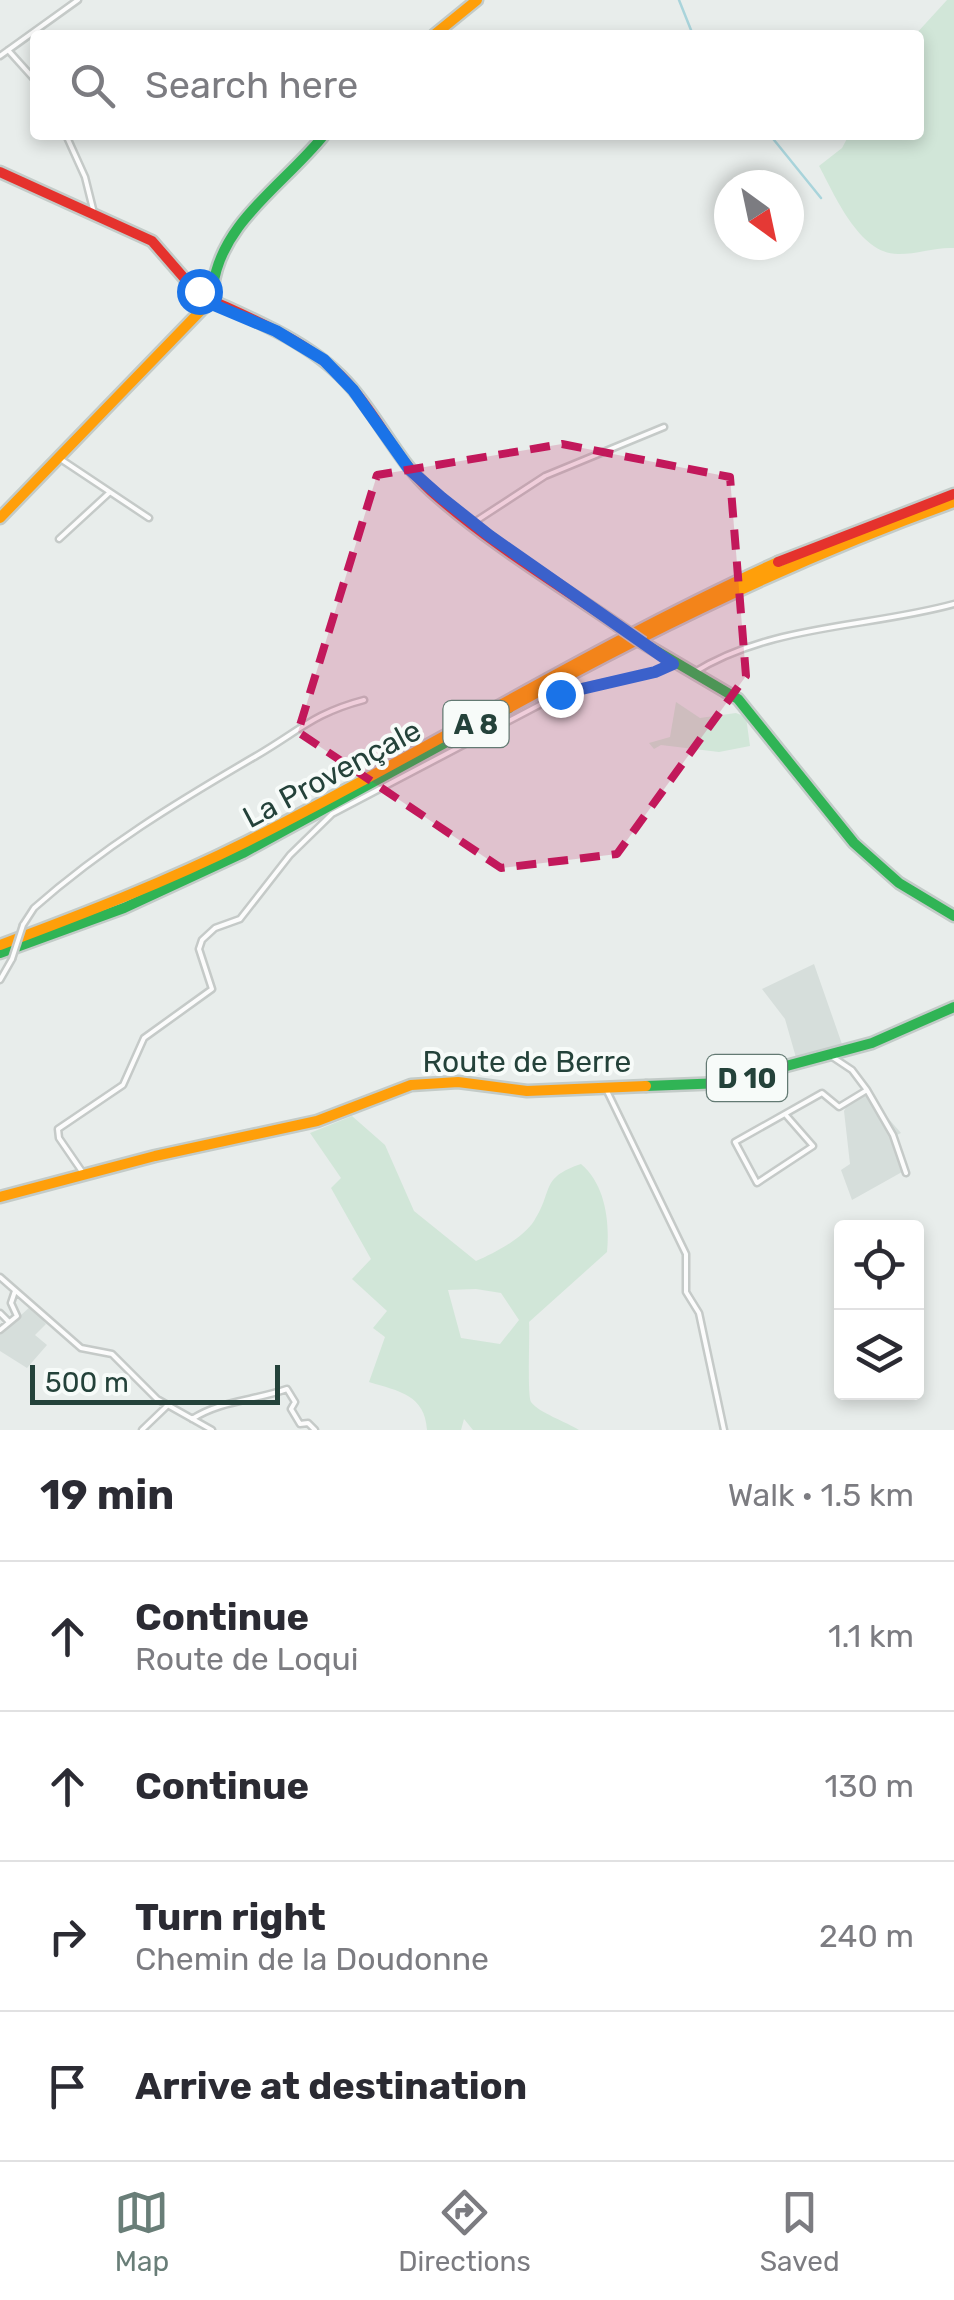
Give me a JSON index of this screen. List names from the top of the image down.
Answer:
{
  "streets": {
    "main road": [
      "A 8",
      "La Provençale",
      "Route de Berre",
      "D 10"
    ]
  },
  "scale_bar": "500 m",
  "north": "bottom right",
  "page": {
    "search": "Search here",
    "scale": "500 m",
    "heading": ["19 min", "Walk · 1.5 km"],
    "list": [
      ["Continue", "Route de Loqui", "1.1 km"],
      ["Continue", "130 m"],
      ["Turn right", "Chemin de la Doudonne", "240 m"],
      "Arrive at destination"
    ],
    "nav": ["Map", "Directions", "Saved"]
  }
}
